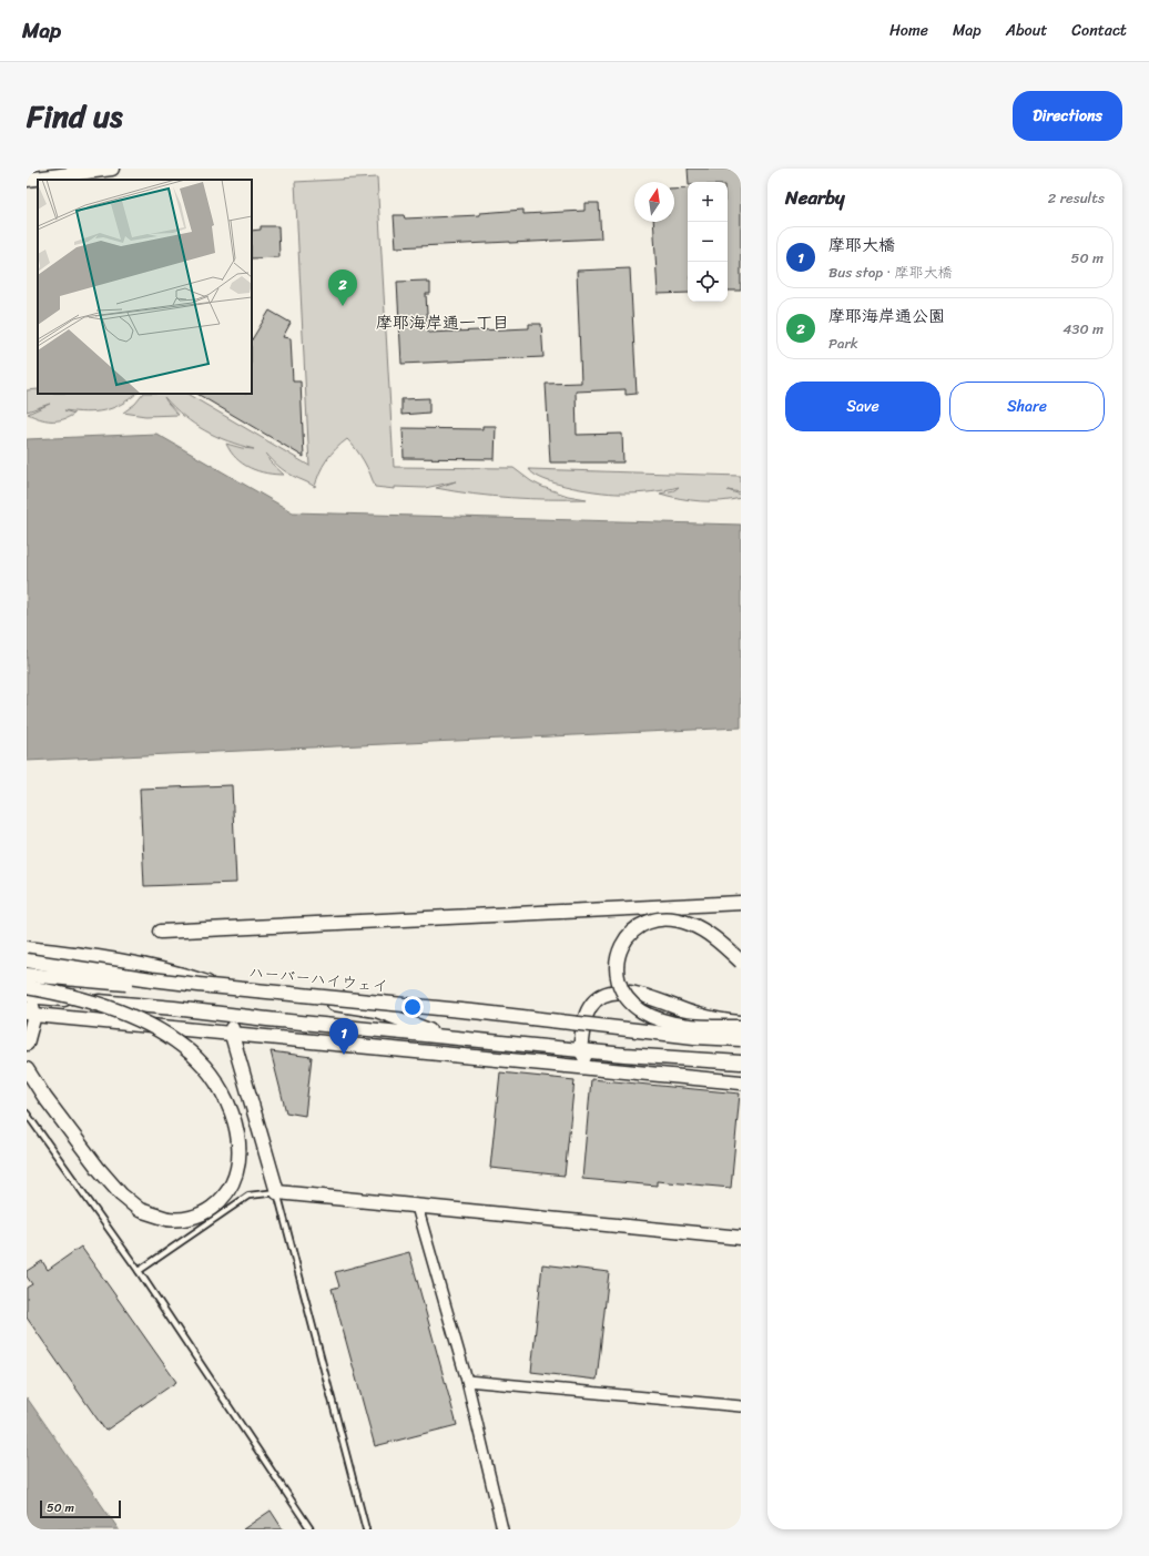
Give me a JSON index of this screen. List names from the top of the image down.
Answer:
{
  "streets": {
    "street": ["ハーバーハイウェイ"]
  },
  "districts": ["摩耶海岸通一丁目"],
  "scale_bar": "50 m",
  "north": "top",
  "page": {
    "header": "Map",
    "nav": [
      "Home",
      "Map",
      "About",
      "Contact"
    ],
    "title": "Find us",
    "buttons": [
      "Directions",
      ["Save", "Share"]
    ],
    "heading": ["Nearby", "2 results"],
    "map_buttons": ["+", "−"],
    "list": [
      {
        "mark": "1",
        "name": "摩耶大橋",
        "note": "Bus stop · 摩耶大橋",
        "value": "50 m"
      },
      {
        "mark": "2",
        "name": "摩耶海岸通公園",
        "note": "Park",
        "value": "430 m"
      }
    ],
    "pins": ["2", "1"],
    "scale": "50 m"
  }
}
